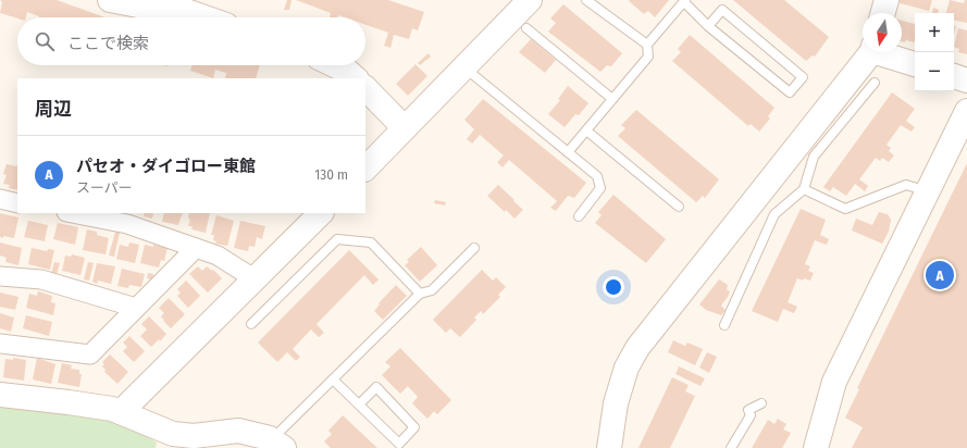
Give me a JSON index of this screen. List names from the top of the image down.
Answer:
{
  "north": "bottom",
  "page": {
    "map_buttons": ["+", "−"],
    "search": "ここで検索",
    "heading": "周辺",
    "list": [
      {
        "mark": "A",
        "name": "パセオ・ダイゴロー東館",
        "note": "スーパー",
        "value": "130 m"
      }
    ],
    "pins": "A"
  }
}
